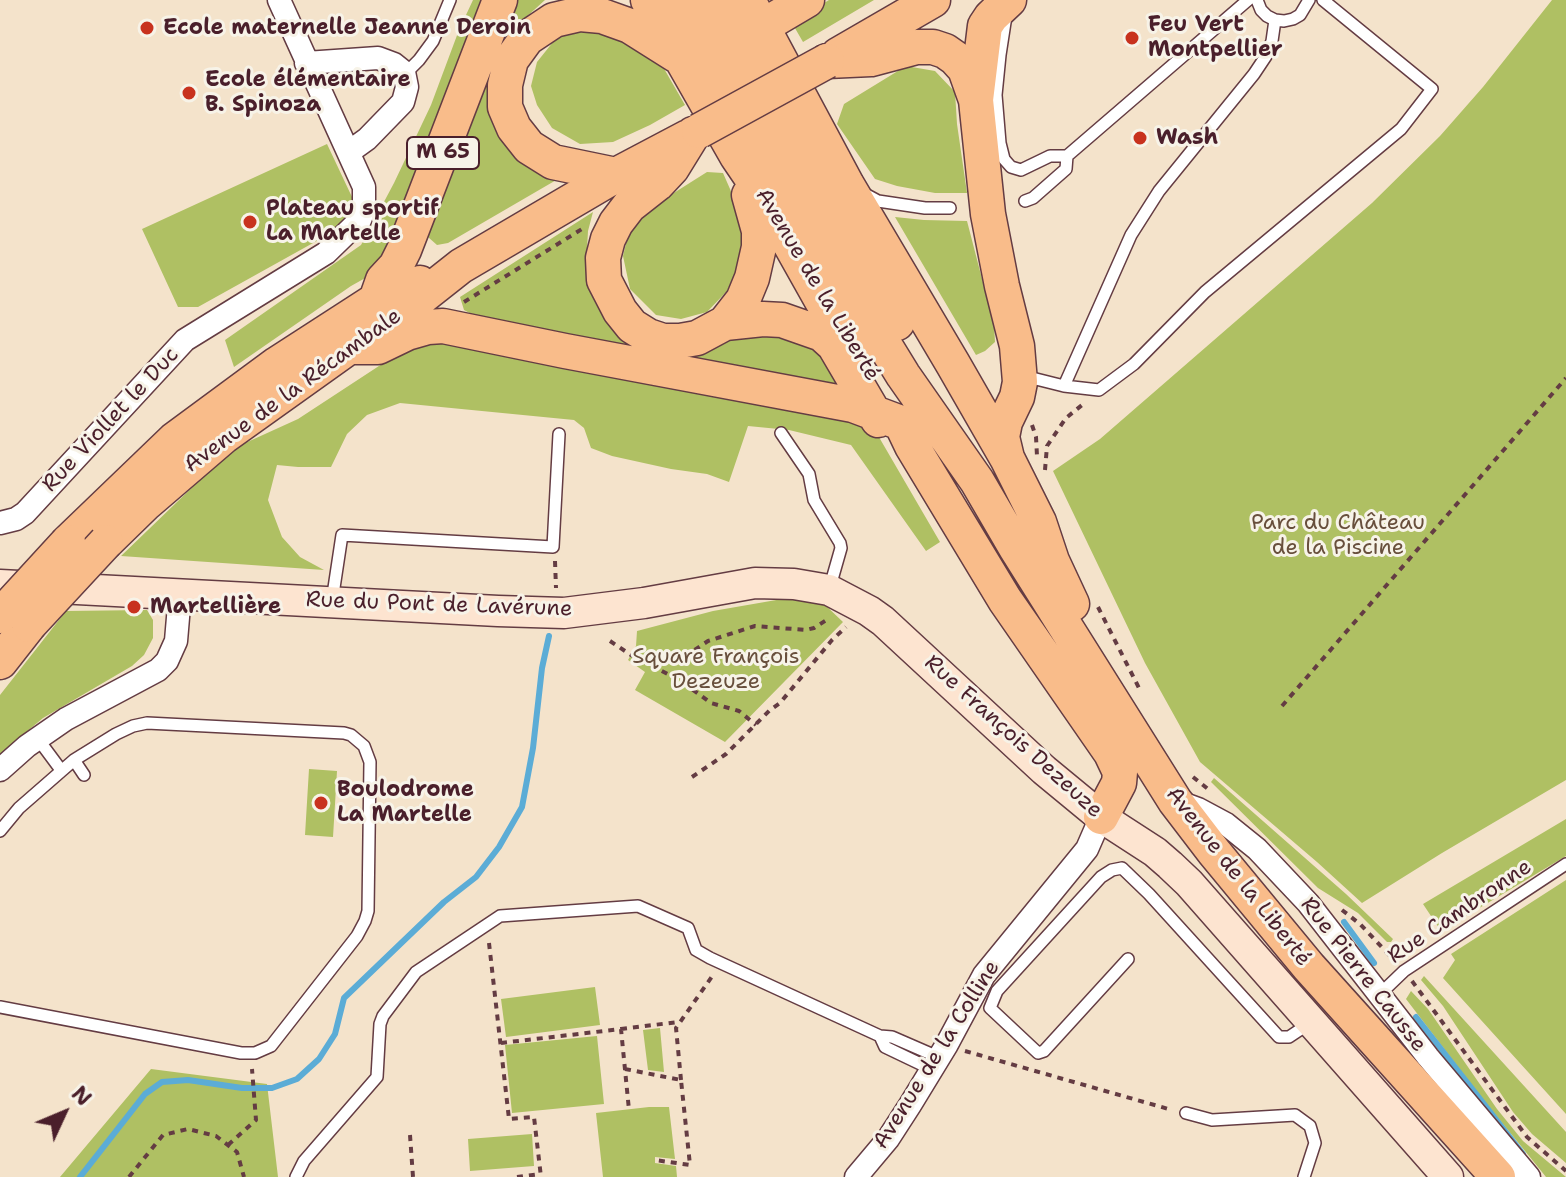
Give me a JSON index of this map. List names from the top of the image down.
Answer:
{
  "streets": {
    "main road": ["M 65", "Avenue de la Liberté", "Avenue de la Récambale"],
    "street": [
      "Rue Viollet le Duc",
      "Rue du Pont de Lavérune",
      "Rue François Dezeuze",
      "Rue Pierre Causse",
      "Avenue de la Colline"
    ],
    "lane": ["Rue Cambronne"]
  },
  "crossings": [
    ["M 65", "Avenue de la Récambale"],
    ["Avenue de la Liberté", "Rue Pierre Causse"],
    ["Rue du Pont de Lavérune", "Rue François Dezeuze"],
    ["Rue François Dezeuze", "Avenue de la Colline"],
    ["Rue Cambronne", "Rue Pierre Causse"]
  ],
  "parks": ["Parc du Château de la Piscine", "Square François Dezeuze"],
  "places": [
    "Ecole maternelle Jeanne Deroin",
    "Feu Vert Montpellier",
    "Ecole élémentaire B. Spinoza",
    "Wash",
    "Plateau sportif La Martelle",
    "Martellière",
    "Boulodrome La Martelle"
  ],
  "north": "top right"
}
